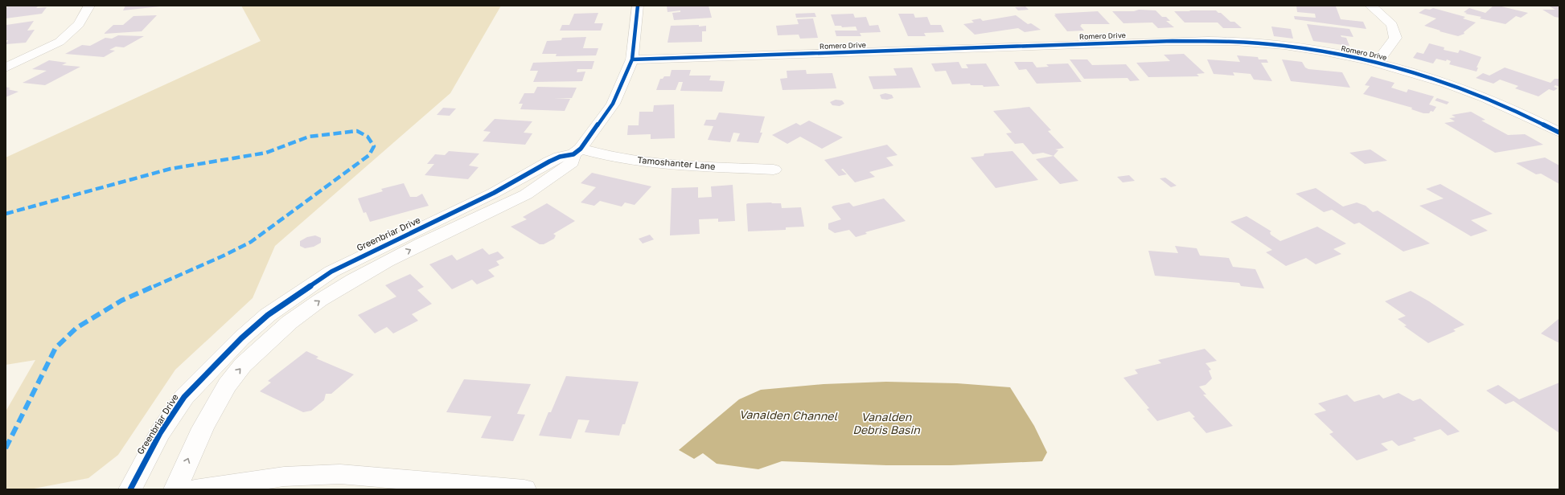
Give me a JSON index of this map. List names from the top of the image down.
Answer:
{
  "streets": {
    "street": ["Romero Drive", "Tamoshanter Lane", "Greenbriar Drive"]
  },
  "crossings": [
    ["Tamoshanter Lane", "Greenbriar Drive"]
  ],
  "water": ["Vanalden Channel", "Vanalden Debris Basin"]
}
